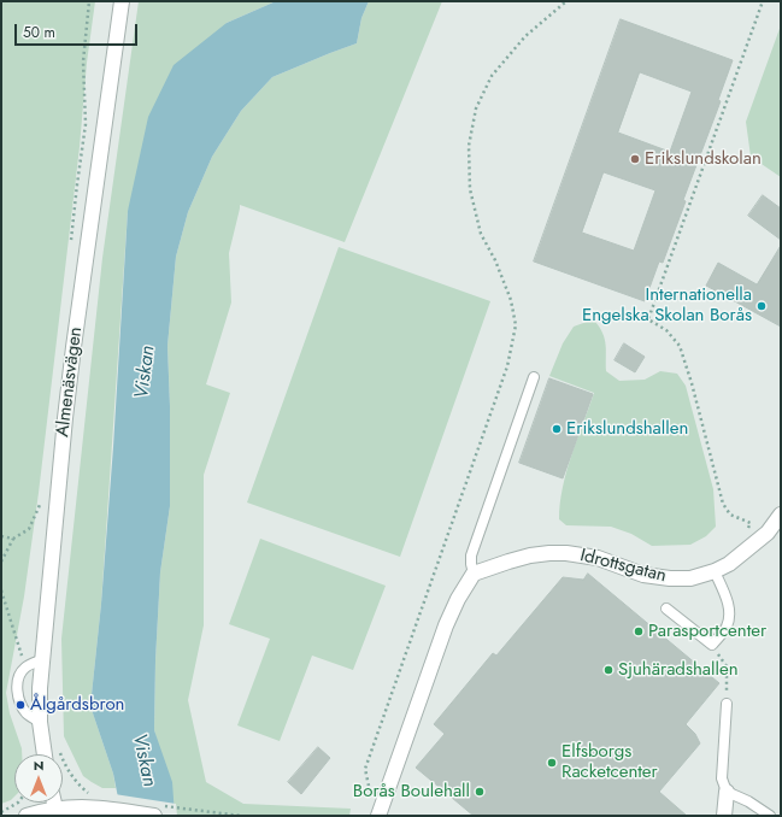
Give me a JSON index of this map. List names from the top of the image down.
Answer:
{
  "streets": {
    "street": ["Almenäsvägen", "Idrottsgatan"]
  },
  "water": ["Viskan"],
  "places": [
    "Erikslundskolan",
    "Internationella Engelska Skolan Borås",
    "Erikslundshallen",
    "Parasportcenter",
    "Sjuhäradshallen",
    "Ålgårdsbron",
    "Elfsborgs Racketcenter",
    "Borås Boulehall"
  ],
  "scale_bar": "50 m",
  "north": "top"
}
